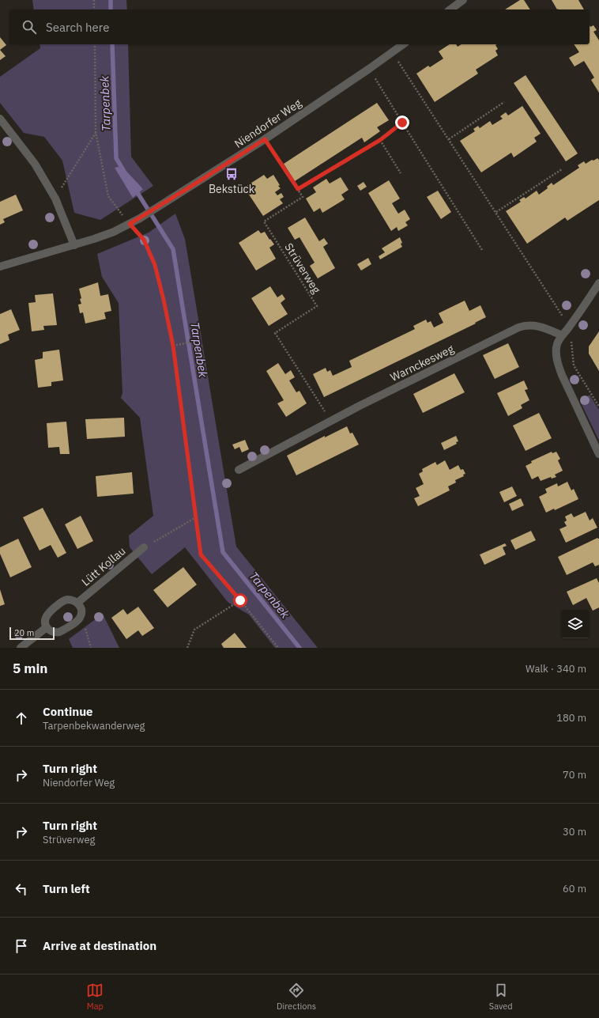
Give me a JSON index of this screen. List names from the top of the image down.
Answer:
{
  "streets": {
    "street": ["Niendorfer Weg", "Warnckesweg", "Lütt Kollau"],
    "path": ["Strüverweg"]
  },
  "crossings": [
    ["Strüverweg", "Warnckesweg"]
  ],
  "water": ["Tarpenbek"],
  "places": {
    "bus stop": ["Bekstück"]
  },
  "scale_bar": "20 m",
  "page": {
    "search": "Search here",
    "scale": "20 m",
    "heading": ["5 min", "Walk · 340 m"],
    "list": [
      ["Continue", "Tarpenbekwanderweg", "180 m"],
      ["Turn right", "Niendorfer Weg", "70 m"],
      ["Turn right", "Strüverweg", "30 m"],
      ["Turn left", "60 m"],
      "Arrive at destination"
    ],
    "nav": ["Map", "Directions", "Saved"]
  }
}
